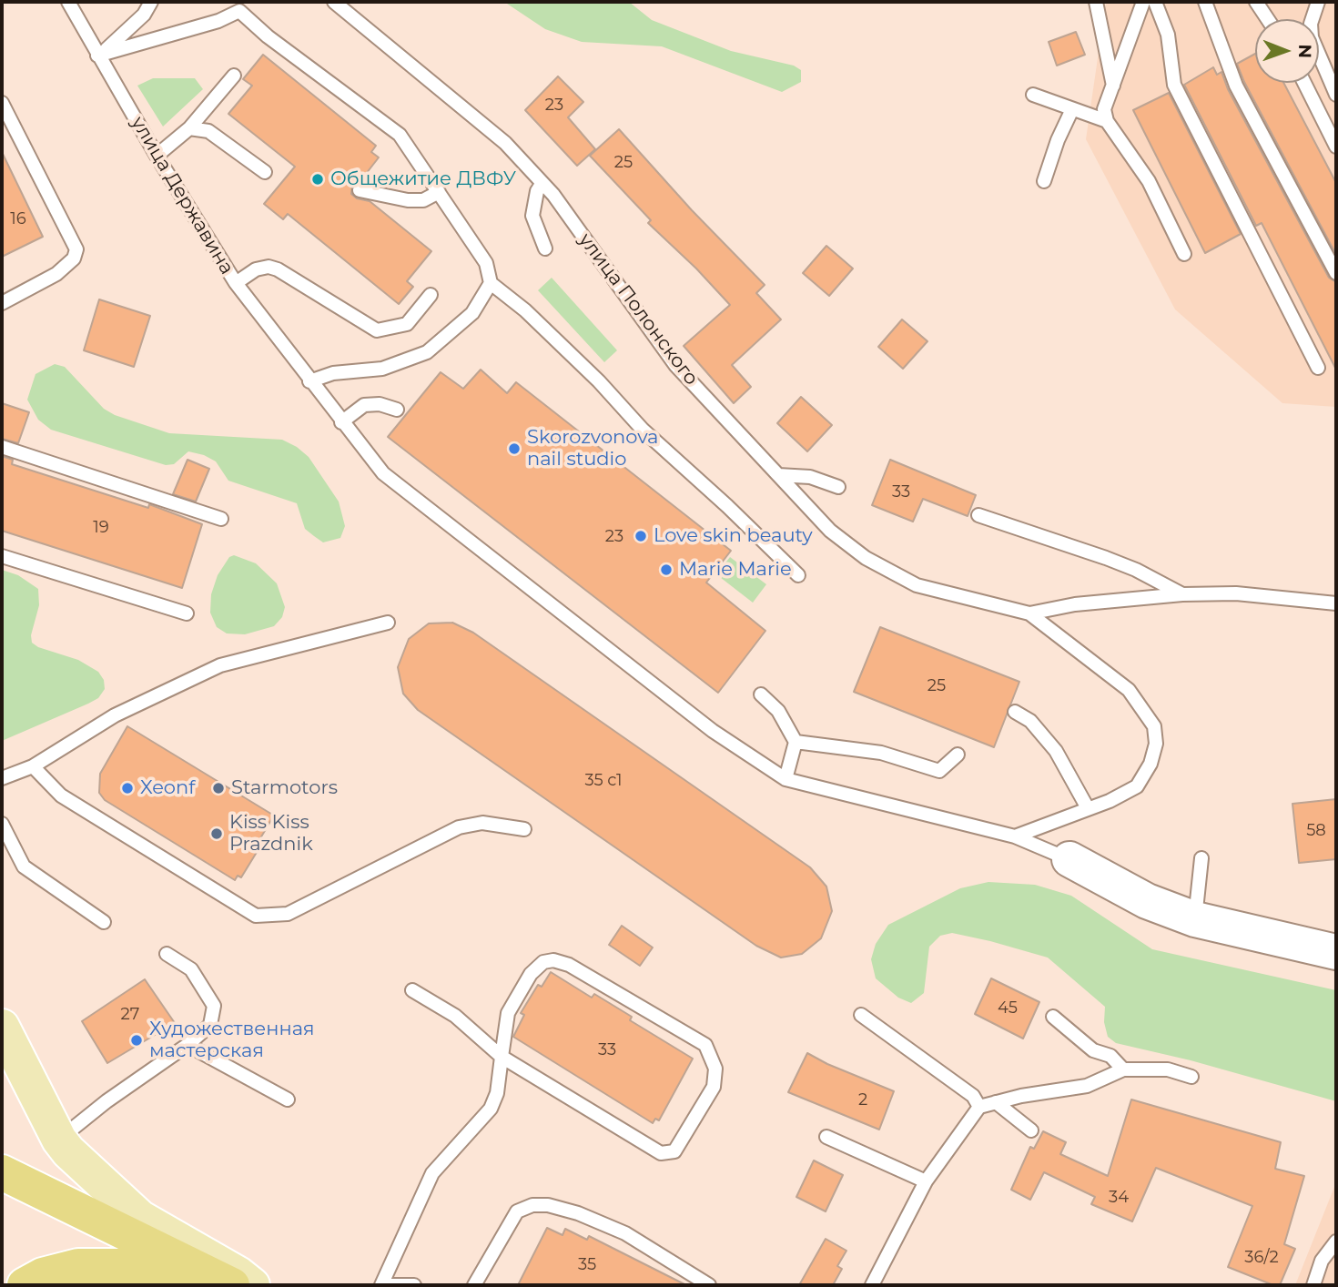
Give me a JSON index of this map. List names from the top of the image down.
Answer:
{
  "streets": {
    "lane": ["улица Державина", "улица Полонского"]
  },
  "places": [
    "Общежитие ДВФУ",
    "Skorozvonova nail studio",
    "Love skin beauty",
    "Marie Marie",
    "Xeonf",
    "Starmotors",
    "Kiss Kiss Prazdnik",
    "Художественная мастерская"
  ],
  "house_numbers": [
    "23",
    "25",
    "16",
    "33",
    "19",
    "23",
    "25",
    "35 с1",
    "58",
    "45",
    "27",
    "33",
    "2",
    "34",
    "36/2",
    "35"
  ],
  "north": "right"
}
